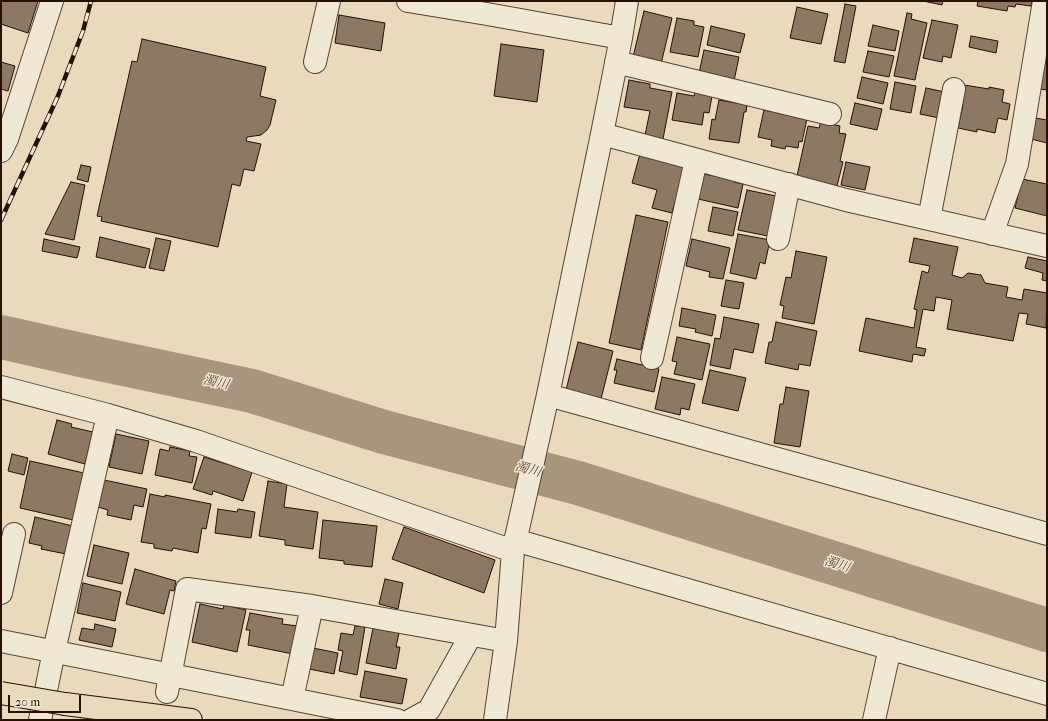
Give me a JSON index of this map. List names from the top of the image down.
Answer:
{
  "water": ["濁川"],
  "scale_bar": "20 m"
}
